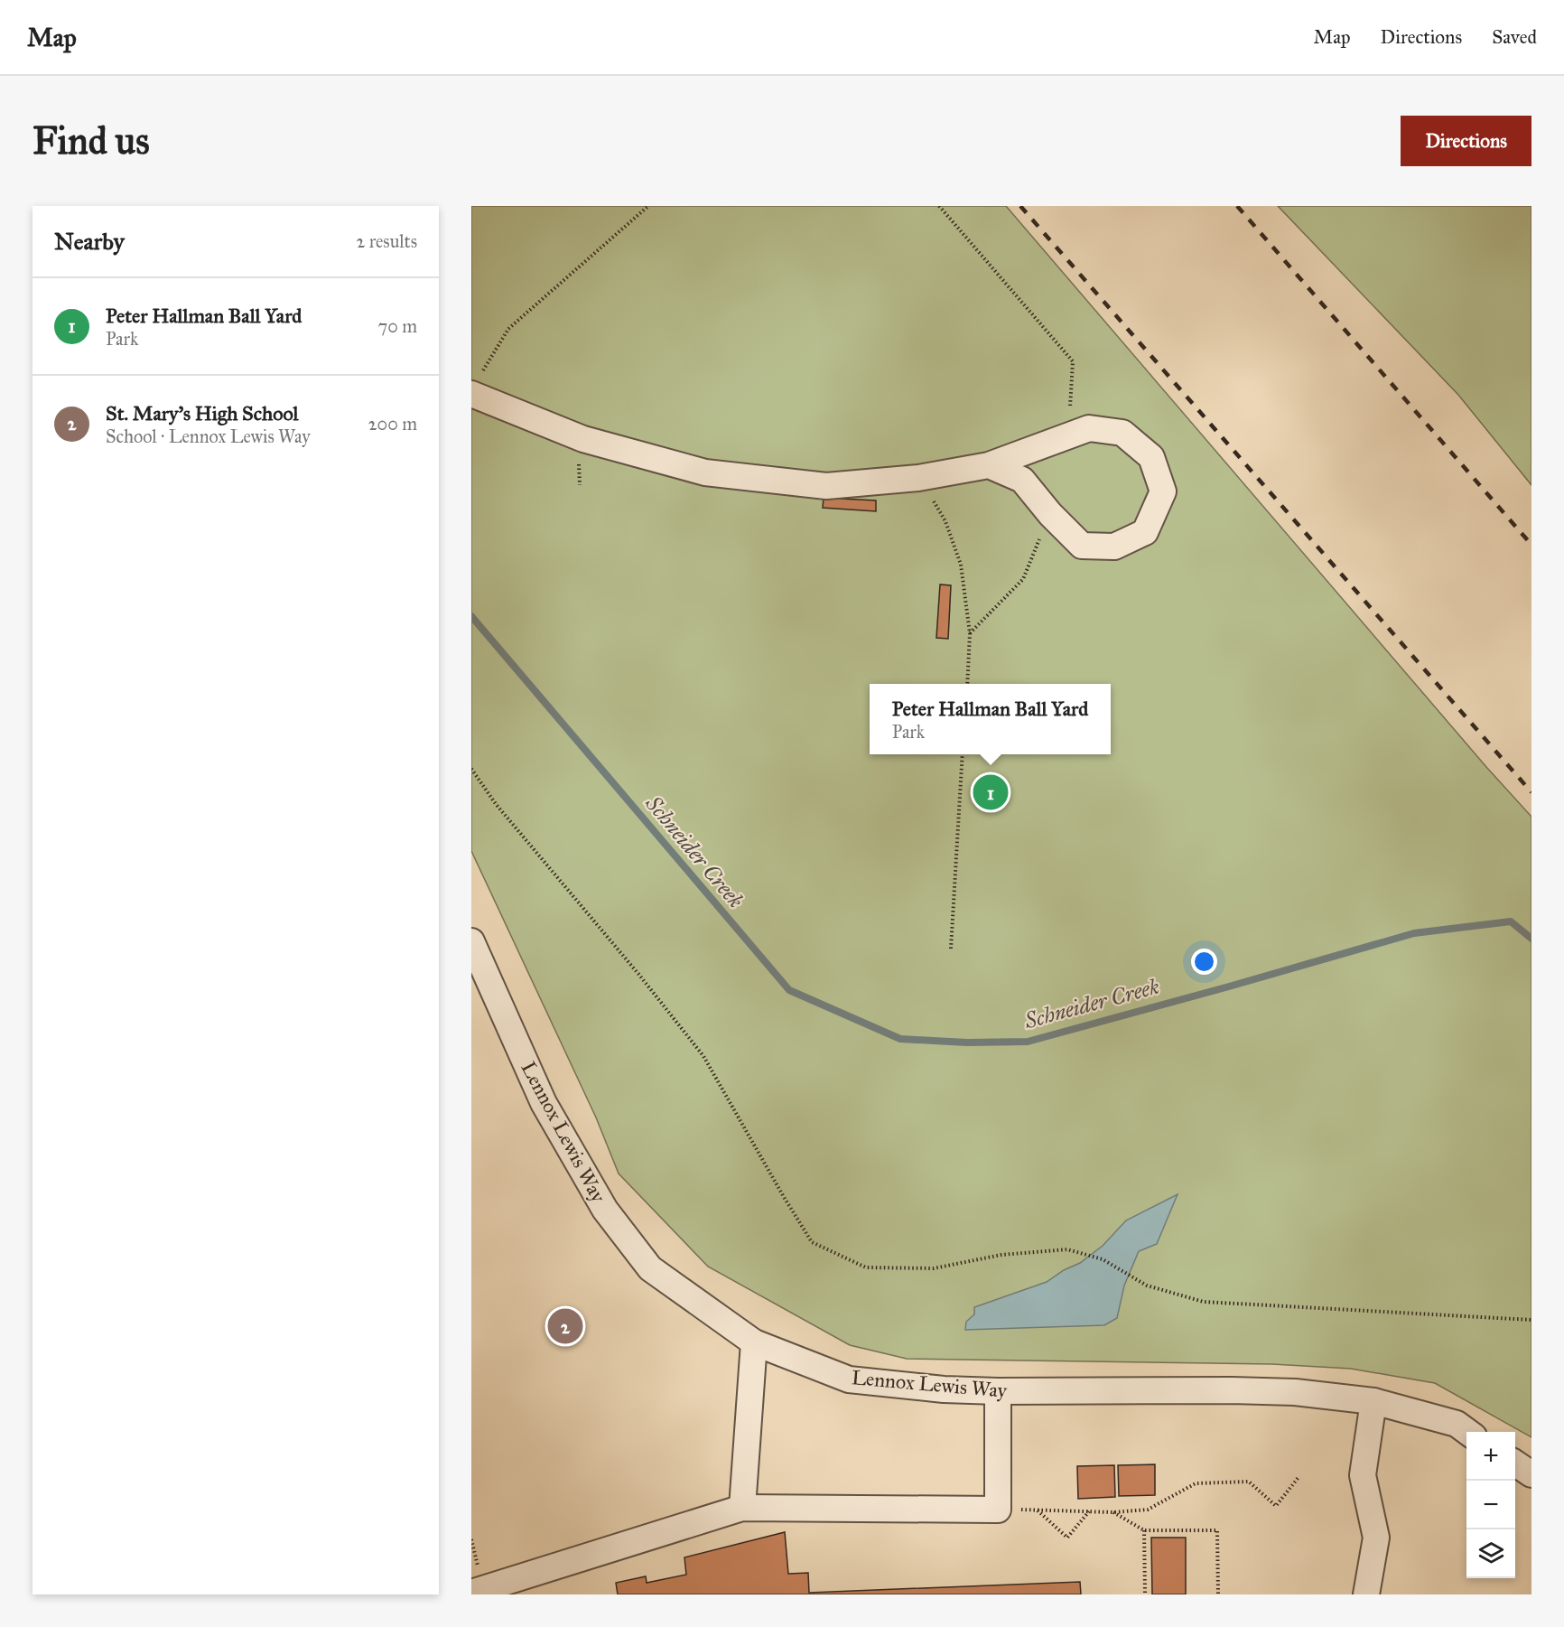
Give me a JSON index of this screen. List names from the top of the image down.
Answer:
{
  "streets": {
    "street": ["Lennox Lewis Way"]
  },
  "water": ["Schneider Creek"],
  "page": {
    "header": "Map",
    "nav": ["Map", "Directions", "Saved"],
    "buttons": "Directions",
    "title": "Find us",
    "heading": ["Nearby", "2 results"],
    "list": [
      {
        "mark": "1",
        "name": "Peter Hallman Ball Yard",
        "note": "Park",
        "value": "70 m"
      },
      {
        "mark": "2",
        "name": "St. Mary's High School",
        "note": "School · Lennox Lewis Way",
        "value": "200 m"
      }
    ],
    "popup": ["Peter Hallman Ball Yard", "Park"],
    "pins": ["1", "2"],
    "map_buttons": ["+", "−"]
  }
}
